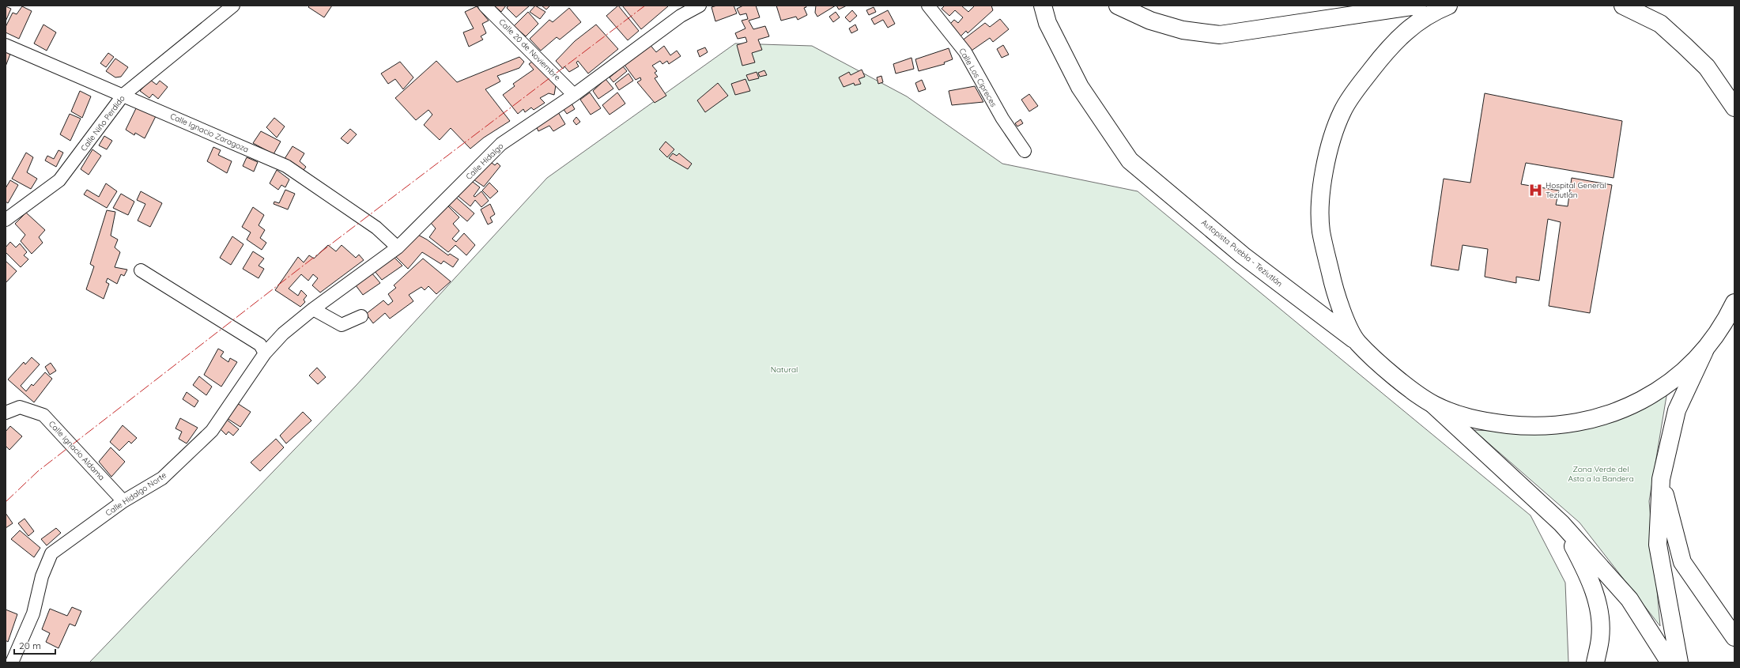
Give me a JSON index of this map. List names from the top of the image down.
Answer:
{
  "streets": {
    "main road": ["Autopista Puebla - Teziutlán"],
    "street": [
      "Calle 20 de Noviembre",
      "Calle Los Cipreces",
      "Calle Niño Perdido",
      "Calle Ignacio Zaragoza",
      "Calle Hidalgo",
      "Calle Ignacio Aldama",
      "Calle Hidalgo Norte"
    ]
  },
  "crossings": [
    ["Calle 20 de Noviembre", "Calle Hidalgo"],
    ["Calle Niño Perdido", "Calle Ignacio Zaragoza"],
    ["Calle Ignacio Zaragoza", "Calle Hidalgo"],
    ["Calle Hidalgo", "Calle Hidalgo Norte"],
    ["Calle Ignacio Aldama", "Calle Hidalgo Norte"]
  ],
  "parks": ["Natural", "Zona Verde del Asta a la Bandera"],
  "places": {
    "hospital": ["Hospital General Teziutlán"]
  },
  "scale_bar": "20 m"
}
